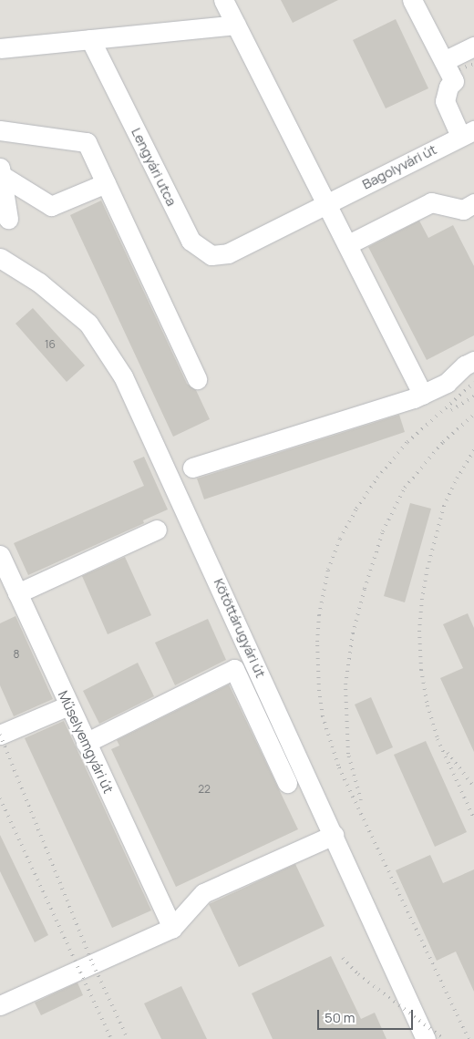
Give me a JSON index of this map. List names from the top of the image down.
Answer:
{
  "streets": {
    "street": [
      "Lengyári utca",
      "Bagolyvári út",
      "Kötöttárugyári út",
      "Műselyemgyári út"
    ]
  },
  "crossings": [
    ["Lengyári utca", "Bagolyvári út"]
  ],
  "house_numbers": ["16", "8", "22"],
  "scale_bar": "50 m"
}
